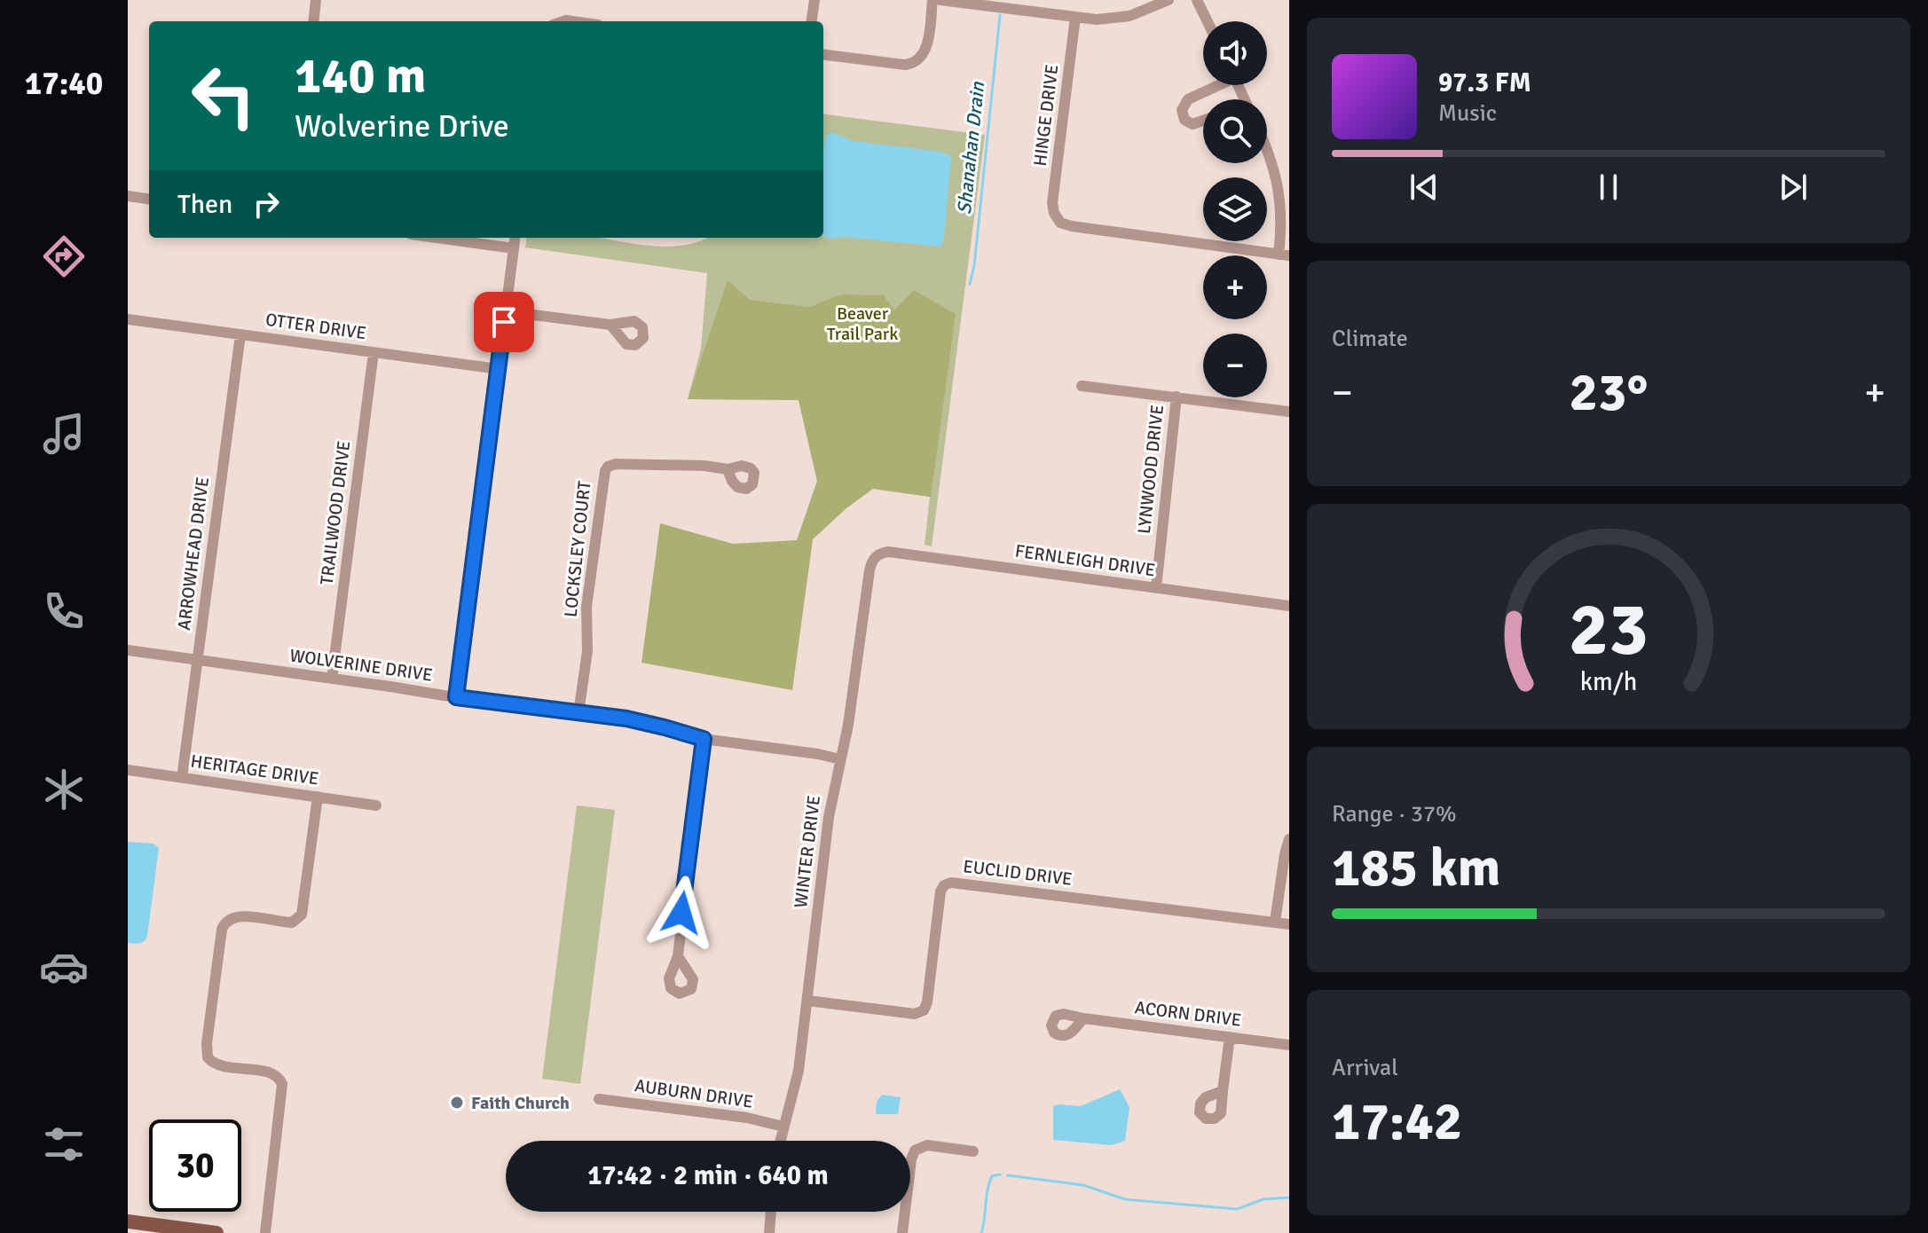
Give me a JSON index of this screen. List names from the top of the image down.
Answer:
{
  "streets": {
    "street": [
      "HINGE DRIVE",
      "OTTER DRIVE",
      "LYNWOOD DRIVE",
      "TRAILWOOD DRIVE",
      "LOCKSLEY COURT",
      "ARROWHEAD DRIVE",
      "FERNLEIGH DRIVE",
      "WOLVERINE DRIVE",
      "HERITAGE DRIVE",
      "WINTER DRIVE",
      "EUCLID DRIVE",
      "ACORN DRIVE",
      "AUBURN DRIVE"
    ]
  },
  "crossings": [
    ["OTTER DRIVE", "TRAILWOOD DRIVE"],
    ["OTTER DRIVE", "ARROWHEAD DRIVE"],
    ["LYNWOOD DRIVE", "FERNLEIGH DRIVE"],
    ["TRAILWOOD DRIVE", "WOLVERINE DRIVE"],
    ["LOCKSLEY COURT", "WOLVERINE DRIVE"],
    ["ARROWHEAD DRIVE", "WOLVERINE DRIVE"],
    ["ARROWHEAD DRIVE", "HERITAGE DRIVE"],
    ["FERNLEIGH DRIVE", "WINTER DRIVE"],
    ["WOLVERINE DRIVE", "WINTER DRIVE"],
    ["WINTER DRIVE", "EUCLID DRIVE"],
    ["WINTER DRIVE", "AUBURN DRIVE"]
  ],
  "water": ["Shanahan Drain"],
  "parks": ["Beaver Trail Park"],
  "places": ["Faith Church"],
  "page": {
    "tabs": "17:40",
    "map_buttons": ["+", "−"],
    "turn": ["140 m", "Wolverine Drive"],
    "song": ["97.3 FM", "Music"],
    "then": "Then",
    "tile": [
      "Climate",
      ["Range · 37%", "185 km"],
      ["Arrival", "17:42"]
    ],
    "heat": ["−", "23°", "+"],
    "limit": "30",
    "trip": "17:42 · 2 min · 640 m",
    "gauge": ["23", "km/h"]
  }
}
